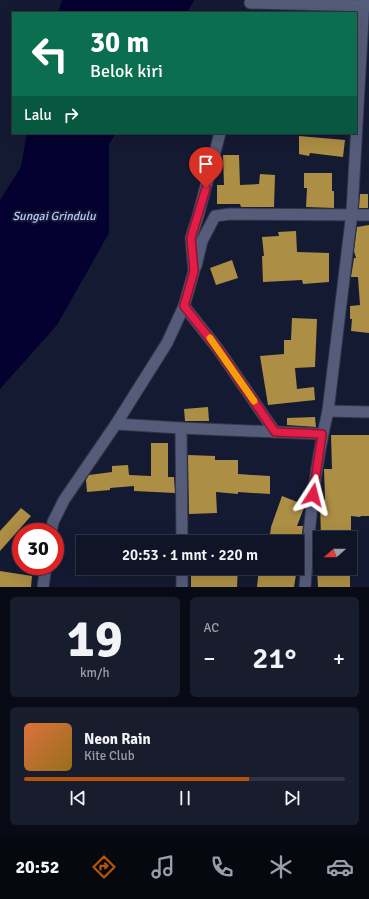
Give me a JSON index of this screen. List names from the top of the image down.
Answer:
{
  "water": ["Sungai Grindulu"],
  "north": "left",
  "page": {
    "turn": ["30 m", "Belok kiri"],
    "then": "Lalu",
    "limit": "30",
    "trip": "20:53 · 1 mnt · 220 m",
    "tile": [
      ["19", "km/h"],
      "AC"
    ],
    "heat": ["−", "21°", "+"],
    "song": ["Neon Rain", "Kite Club"],
    "tabs": "20:52"
  }
}
